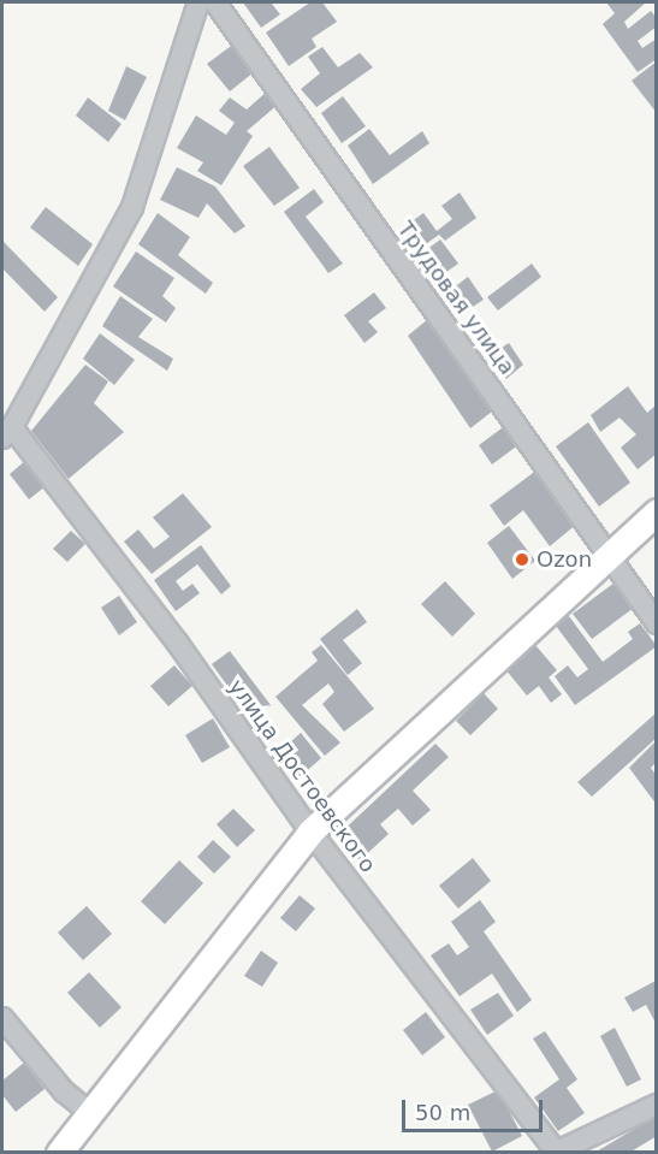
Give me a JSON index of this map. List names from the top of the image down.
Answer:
{
  "streets": {
    "street": ["Трудовая улица", "улица Достоевского"]
  },
  "places": ["Ozon"],
  "scale_bar": "50 m"
}
